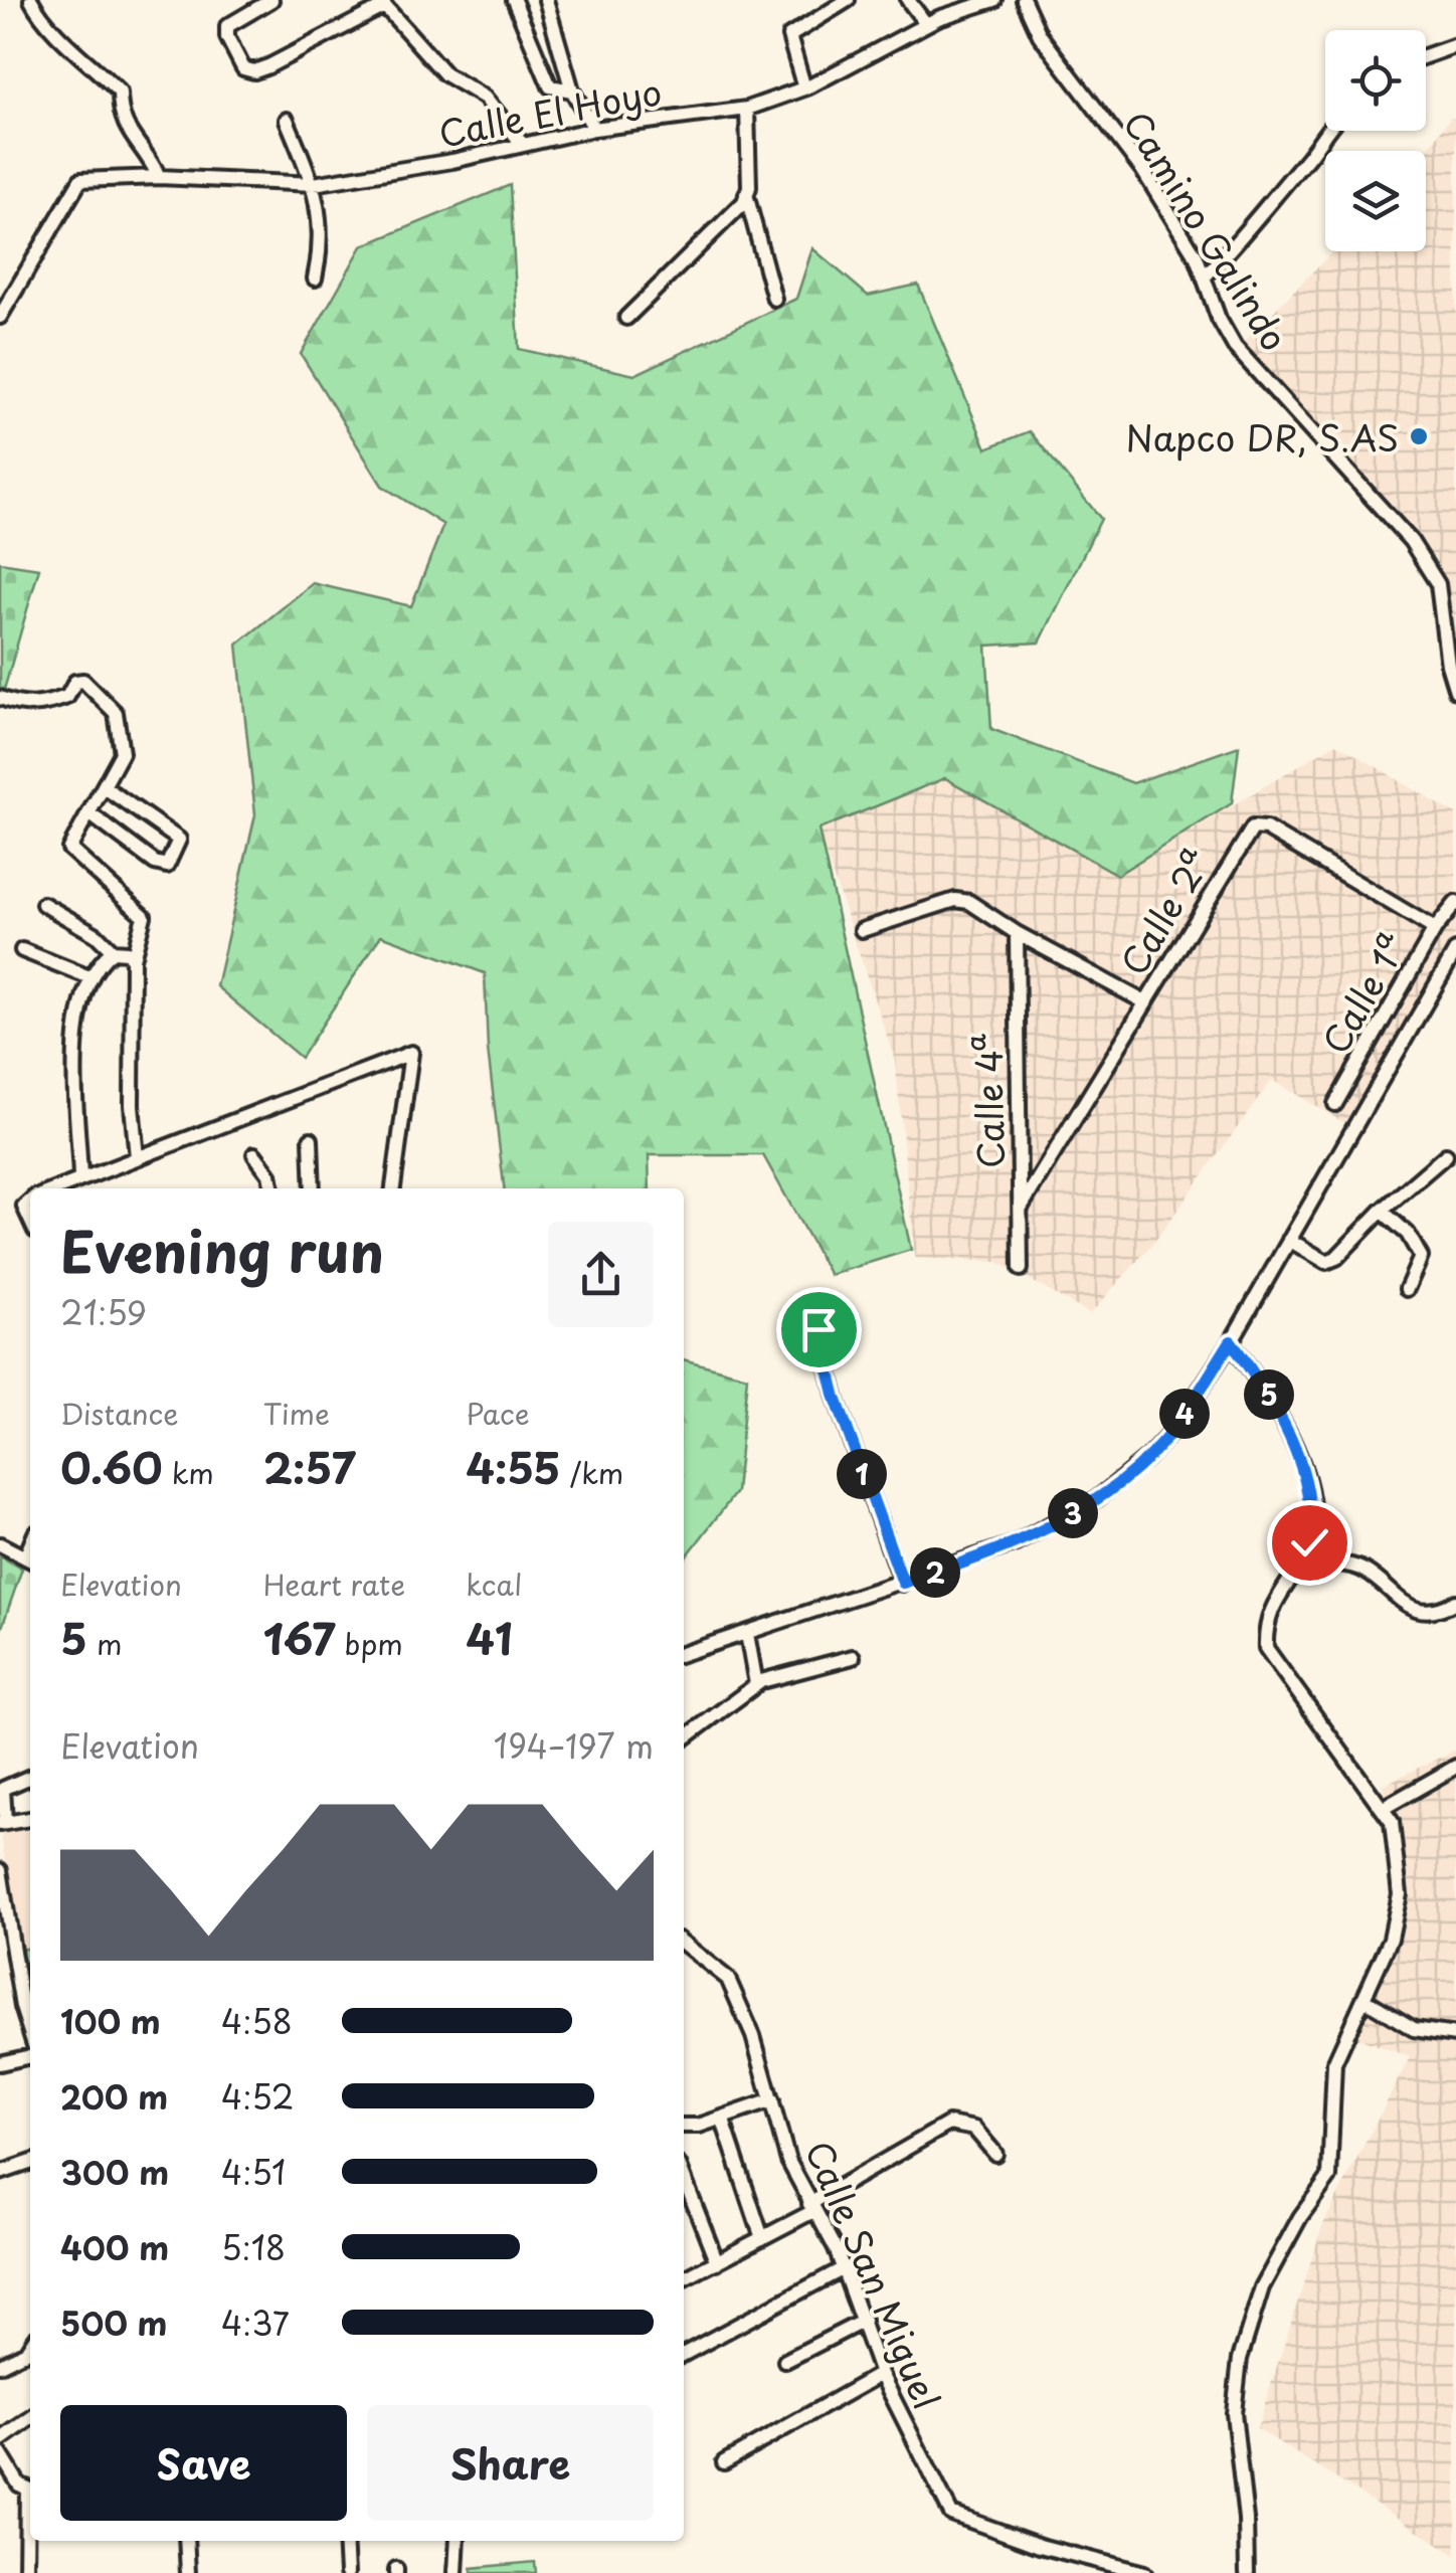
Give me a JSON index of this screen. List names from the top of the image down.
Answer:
{
  "streets": {
    "street": [
      "Calle El Hoyo",
      "Camino Galindo",
      "Calle 2ª",
      "Calle 1ª",
      "Calle 4ª",
      "Calle San Miguel"
    ]
  },
  "crossings": [
    ["Calle 2ª", "Calle 1ª"],
    ["Calle 2ª", "Calle 4ª"]
  ],
  "places": ["Napco DR, S.AS"],
  "page": {
    "heading": ["Evening run", "21:59"],
    "stats": [
      ["Distance", "0.60 km"],
      ["Time", "2:57"],
      ["Pace", "4:55 /km"],
      ["Elevation", "5 m"],
      ["Heart rate", "167 bpm"],
      ["kcal", "41"]
    ],
    "pins": [
      "5",
      "4",
      "1",
      "3",
      "2"
    ],
    "chart": ["Elevation", "194–197 m"],
    "list": [
      {
        "name": "100 m",
        "note": "4:58"
      },
      {
        "name": "200 m",
        "note": "4:52"
      },
      {
        "name": "300 m",
        "note": "4:51"
      },
      {
        "name": "400 m",
        "note": "5:18"
      },
      {
        "name": "500 m",
        "note": "4:37"
      }
    ],
    "buttons": ["Save", "Share"]
  }
}
